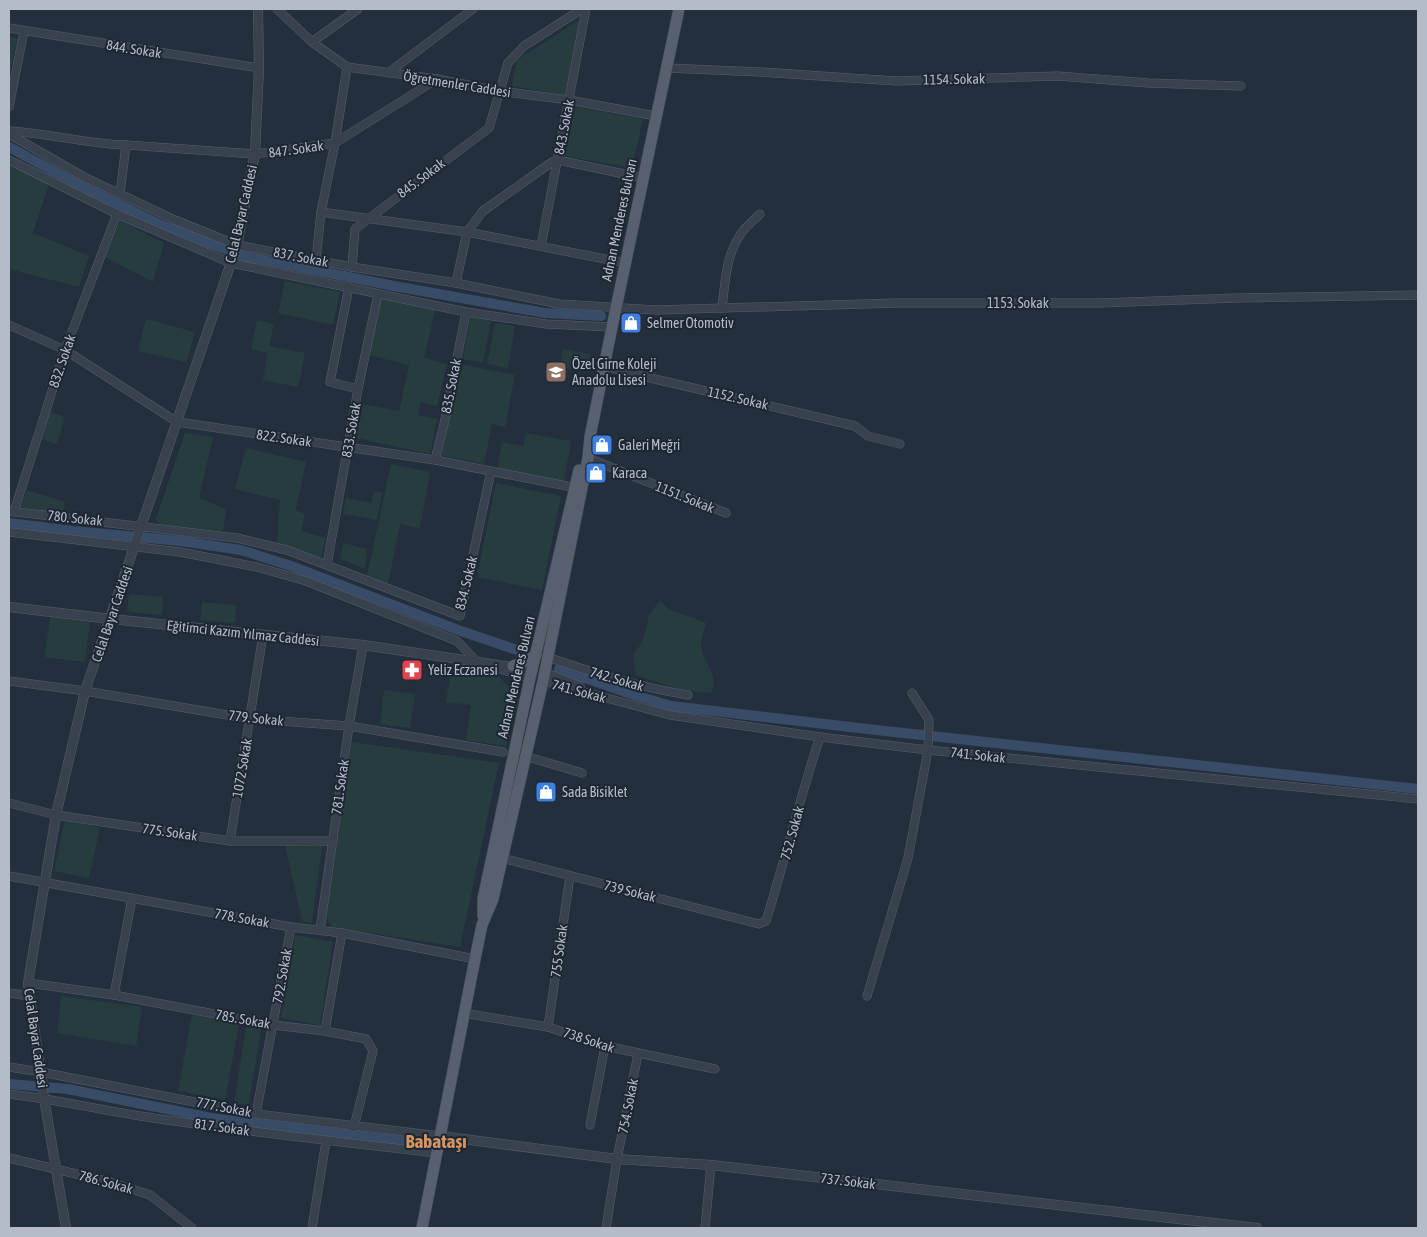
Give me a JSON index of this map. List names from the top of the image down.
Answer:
{
  "streets": {
    "main road": ["Adnan Menderes Bulvarı"],
    "street": [
      "844. Sokak",
      "1154. Sokak",
      "Öğretmenler Caddesi",
      "843. Sokak",
      "847. Sokak",
      "845. Sokak",
      "Celal Bayar Caddesi",
      "837. Sokak",
      "1153. Sokak",
      "832. Sokak",
      "835. Sokak",
      "1152. Sokak",
      "833. Sokak",
      "822. Sokak",
      "1151. Sokak",
      "780. Sokak",
      "834. Sokak",
      "Eğitimci Kazım Yılmaz Caddesi",
      "742. Sokak",
      "741. Sokak",
      "779. Sokak",
      "1072 Sokak",
      "781. Sokak",
      "775. Sokak",
      "752. Sokak",
      "739 Sokak",
      "778. Sokak",
      "755 Sokak",
      "792. Sokak",
      "785. Sokak",
      "738 Sokak",
      "754. Sokak",
      "777. Sokak",
      "817. Sokak",
      "737. Sokak",
      "786. Sokak"
    ]
  },
  "crossings": [
    ["844. Sokak", "Celal Bayar Caddesi"],
    ["1154. Sokak", "Adnan Menderes Bulvarı"],
    ["Öğretmenler Caddesi", "843. Sokak"],
    ["Öğretmenler Caddesi", "847. Sokak"],
    ["Öğretmenler Caddesi", "845. Sokak"],
    ["Öğretmenler Caddesi", "Adnan Menderes Bulvarı"],
    ["847. Sokak", "Celal Bayar Caddesi"],
    ["847. Sokak", "837. Sokak"],
    ["845. Sokak", "837. Sokak"],
    ["Celal Bayar Caddesi", "837. Sokak"],
    ["Celal Bayar Caddesi", "822. Sokak"],
    ["Celal Bayar Caddesi", "780. Sokak"],
    ["Celal Bayar Caddesi", "Eğitimci Kazım Yılmaz Caddesi"],
    ["Celal Bayar Caddesi", "779. Sokak"],
    ["Celal Bayar Caddesi", "775. Sokak"],
    ["Celal Bayar Caddesi", "778. Sokak"],
    ["Celal Bayar Caddesi", "785. Sokak"],
    ["Celal Bayar Caddesi", "777. Sokak"],
    ["Celal Bayar Caddesi", "817. Sokak"],
    ["Celal Bayar Caddesi", "786. Sokak"],
    ["Adnan Menderes Bulvarı", "837. Sokak"],
    ["Adnan Menderes Bulvarı", "1153. Sokak"],
    ["Adnan Menderes Bulvarı", "1152. Sokak"],
    ["Adnan Menderes Bulvarı", "822. Sokak"],
    ["Adnan Menderes Bulvarı", "1151. Sokak"],
    ["Adnan Menderes Bulvarı", "Eğitimci Kazım Yılmaz Caddesi"],
    ["Adnan Menderes Bulvarı", "742. Sokak"],
    ["Adnan Menderes Bulvarı", "741. Sokak"],
    ["Adnan Menderes Bulvarı", "739 Sokak"],
    ["Adnan Menderes Bulvarı", "778. Sokak"],
    ["Adnan Menderes Bulvarı", "738 Sokak"],
    ["Adnan Menderes Bulvarı", "777. Sokak"],
    ["Adnan Menderes Bulvarı", "817. Sokak"],
    ["Adnan Menderes Bulvarı", "737. Sokak"],
    ["837. Sokak", "1153. Sokak"],
    ["837. Sokak", "832. Sokak"],
    ["837. Sokak", "835. Sokak"],
    ["837. Sokak", "833. Sokak"],
    ["832. Sokak", "822. Sokak"],
    ["832. Sokak", "780. Sokak"],
    ["835. Sokak", "822. Sokak"],
    ["833. Sokak", "822. Sokak"],
    ["833. Sokak", "780. Sokak"],
    ["833. Sokak", "834. Sokak"],
    ["822. Sokak", "834. Sokak"],
    ["780. Sokak", "834. Sokak"],
    ["Eğitimci Kazım Yılmaz Caddesi", "1072 Sokak"],
    ["Eğitimci Kazım Yılmaz Caddesi", "781. Sokak"],
    ["741. Sokak", "752. Sokak"],
    ["779. Sokak", "1072 Sokak"],
    ["779. Sokak", "781. Sokak"],
    ["1072 Sokak", "775. Sokak"],
    ["781. Sokak", "775. Sokak"],
    ["781. Sokak", "778. Sokak"],
    ["752. Sokak", "739 Sokak"],
    ["739 Sokak", "755 Sokak"],
    ["778. Sokak", "792. Sokak"],
    ["755 Sokak", "738 Sokak"],
    ["792. Sokak", "785. Sokak"],
    ["792. Sokak", "777. Sokak"],
    ["785. Sokak", "777. Sokak"],
    ["738 Sokak", "754. Sokak"],
    ["754. Sokak", "737. Sokak"],
    ["777. Sokak", "737. Sokak"]
  ],
  "districts": ["Babataşı"],
  "places": {
    "shop": [
      "Selmer Otomotiv",
      "Galeri Meğri",
      "Karaca",
      "Sada Bisiklet"
    ],
    "school or university": ["Özel Girne Koleji Anadolu Lisesi"],
    "pharmacy": ["Yeliz Eczanesi"]
  }
}
